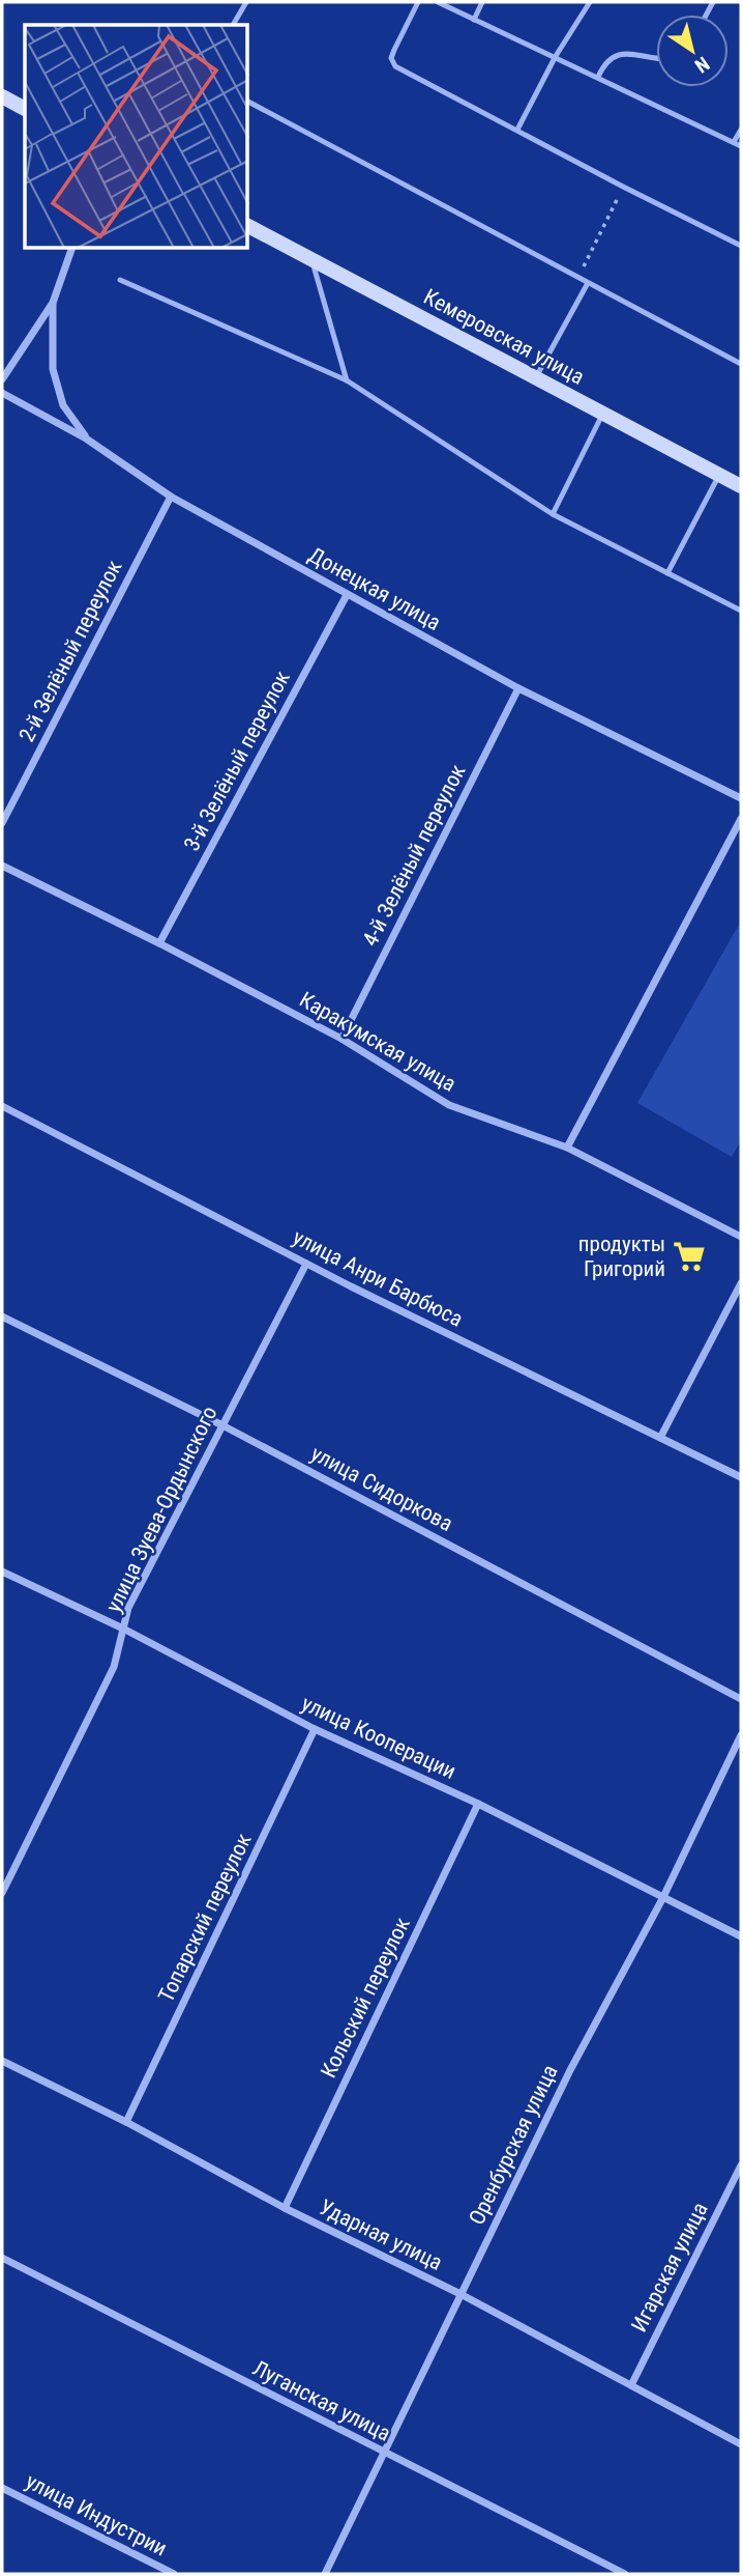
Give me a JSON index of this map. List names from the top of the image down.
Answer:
{
  "streets": {
    "street": [
      "Кемеровская улица",
      "Донецкая улица",
      "2-й Зелёный переулок",
      "3-й Зелёный переулок",
      "4-й Зелёный переулок",
      "Каракумская улица",
      "улица Анри Барбюса",
      "улица Сидоркова",
      "улица Зуева-Ордынского",
      "улица Кооперации",
      "Топарский переулок",
      "Кольский переулок",
      "Оренбурская улица",
      "Ударная улица",
      "Игарская улица",
      "Луганская улица",
      "улица Индустрии"
    ]
  },
  "crossings": [
    ["Донецкая улица", "2-й Зелёный переулок"],
    ["Донецкая улица", "3-й Зелёный переулок"],
    ["Донецкая улица", "4-й Зелёный переулок"],
    ["3-й Зелёный переулок", "Каракумская улица"],
    ["4-й Зелёный переулок", "Каракумская улица"],
    ["улица Анри Барбюса", "улица Зуева-Ордынского"],
    ["улица Сидоркова", "улица Зуева-Ордынского"],
    ["улица Зуева-Ордынского", "улица Кооперации"],
    ["улица Кооперации", "Топарский переулок"],
    ["улица Кооперации", "Кольский переулок"],
    ["улица Кооперации", "Оренбурская улица"],
    ["Топарский переулок", "Ударная улица"],
    ["Кольский переулок", "Ударная улица"],
    ["Оренбурская улица", "Ударная улица"],
    ["Оренбурская улица", "Луганская улица"],
    ["Ударная улица", "Игарская улица"]
  ],
  "places": {
    "supermarket": ["продукты Григорий"]
  },
  "north": "bottom right"
}
